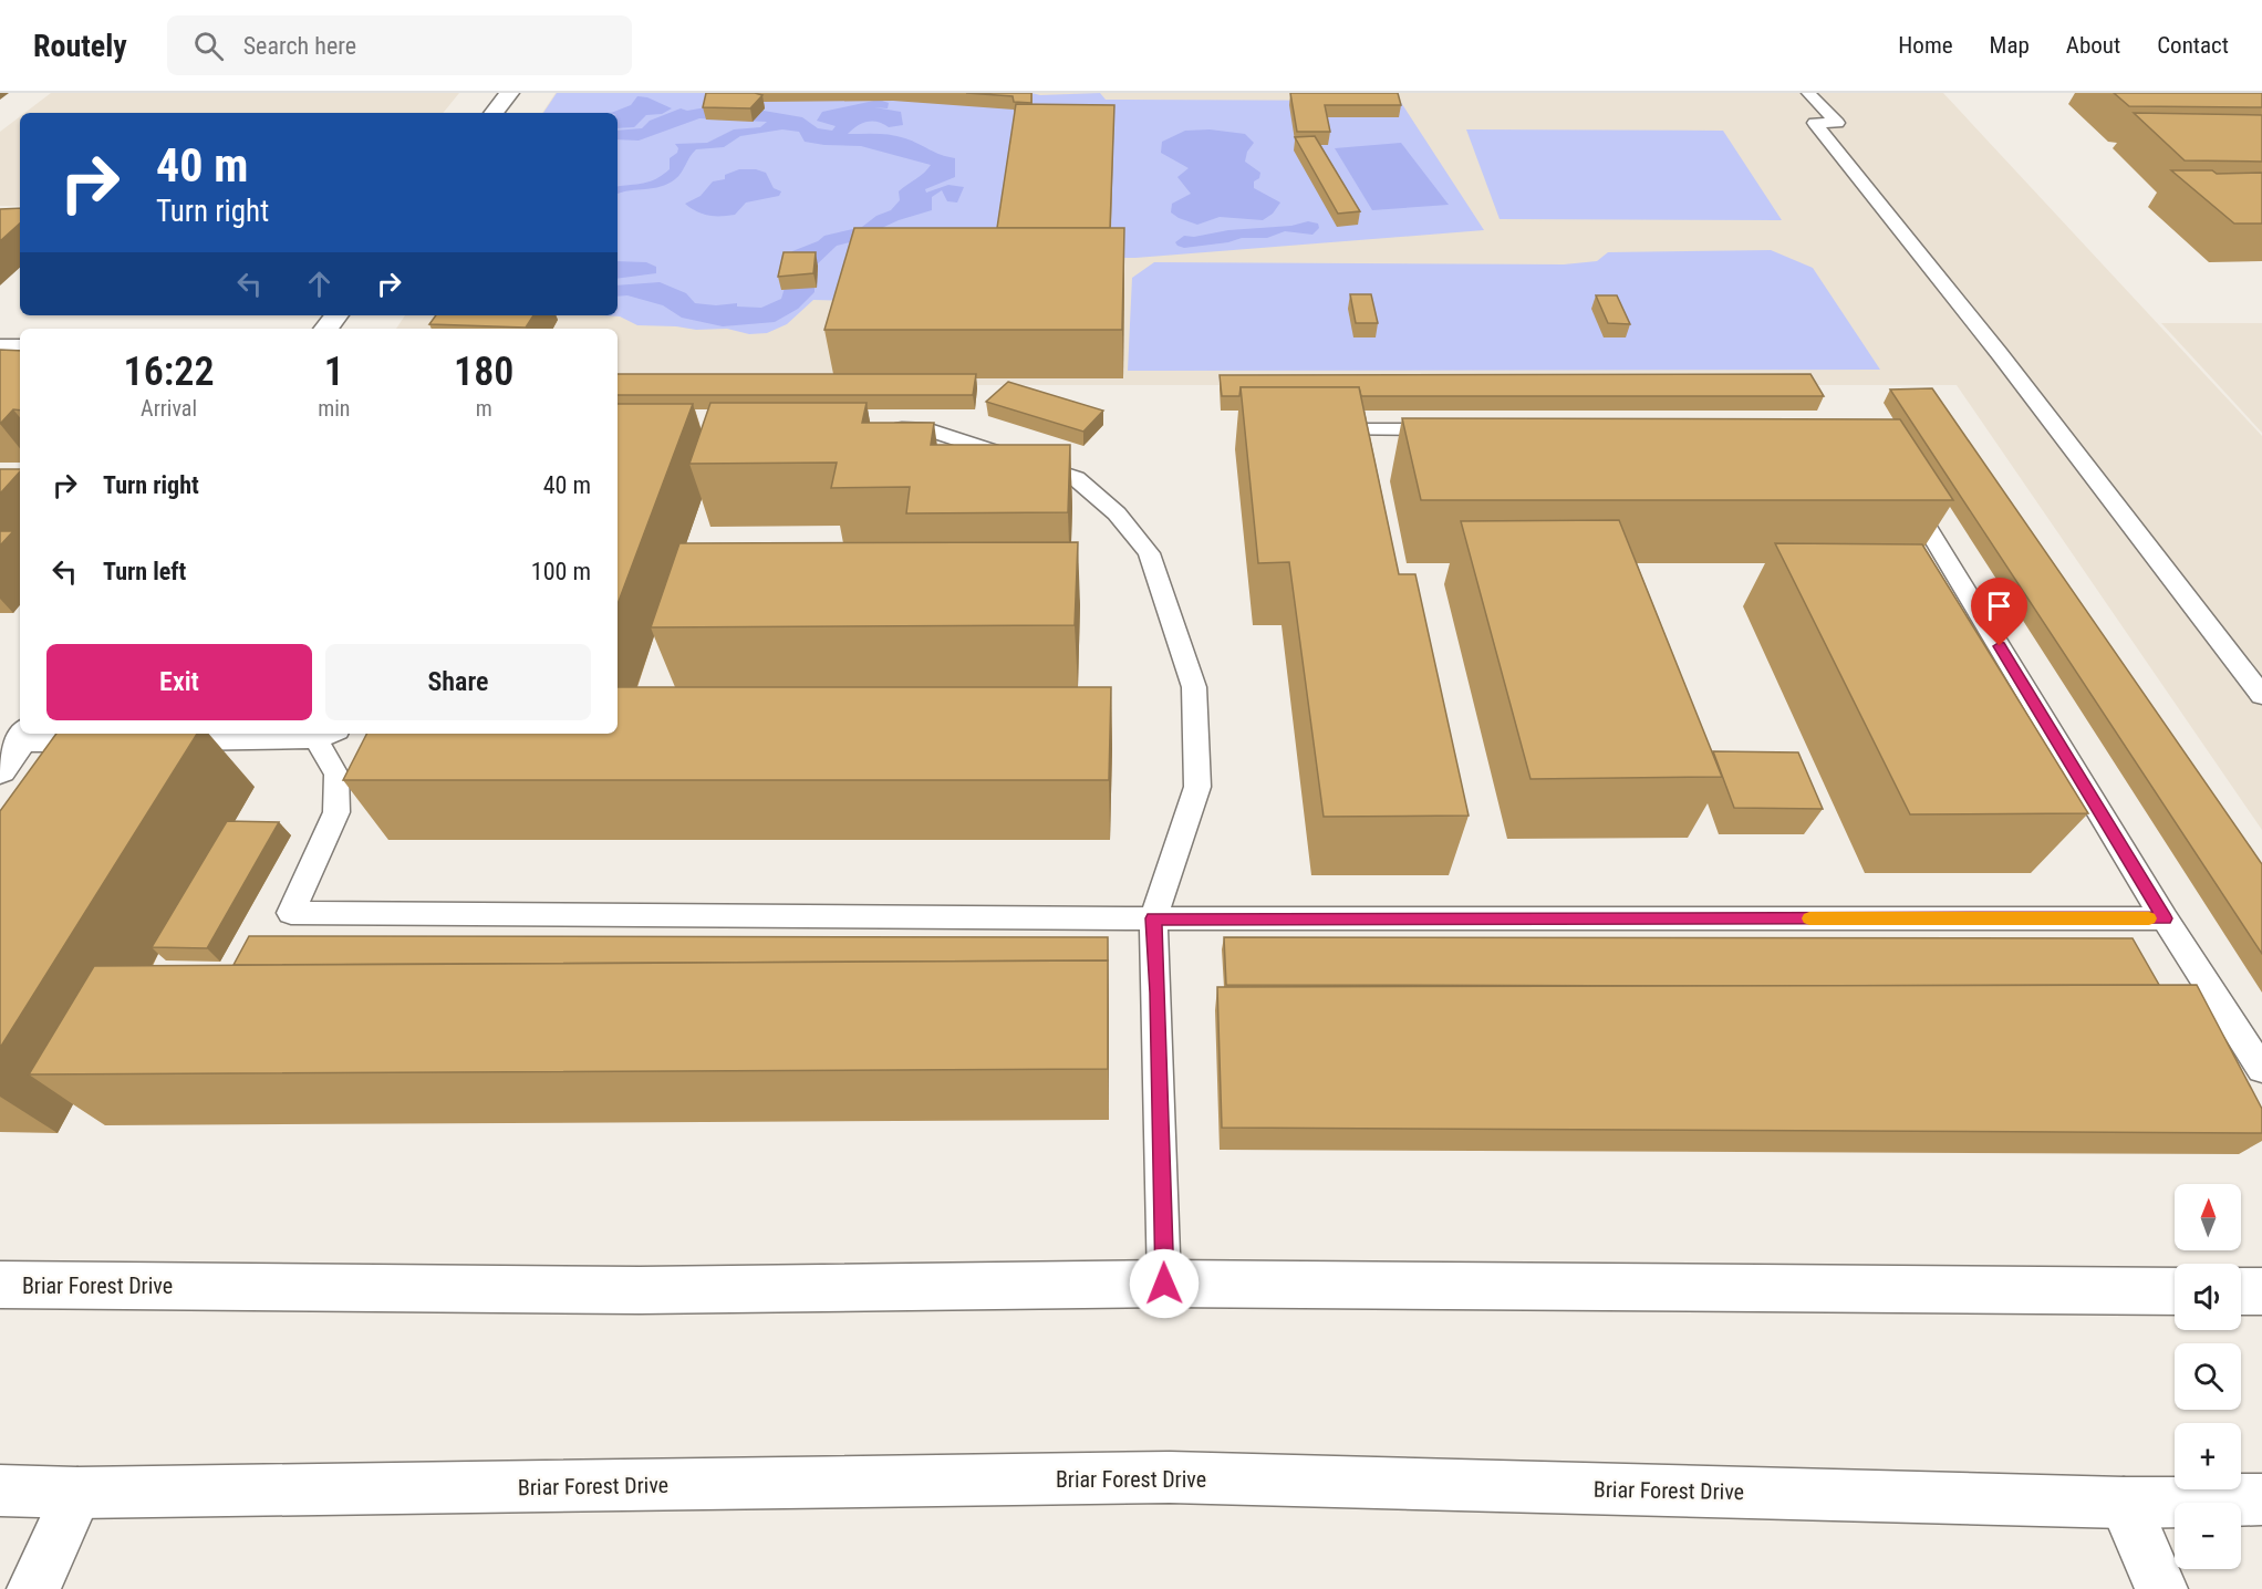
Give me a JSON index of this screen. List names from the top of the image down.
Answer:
{
  "streets": {
    "main road": ["Briar Forest Drive"]
  },
  "north": "top",
  "page": {
    "header": "Routely",
    "search": "Search here",
    "nav": [
      "Home",
      "Map",
      "About",
      "Contact"
    ],
    "turn": ["40 m", "Turn right"],
    "eta": [
      "16:22",
      "Arrival",
      "1",
      "min",
      "180",
      "m"
    ],
    "list": [
      {
        "name": "Turn right",
        "value": "40 m"
      },
      {
        "name": "Turn left",
        "value": "100 m"
      }
    ],
    "buttons": ["Exit", "Share"],
    "map_buttons": ["+", "−"]
  }
}
